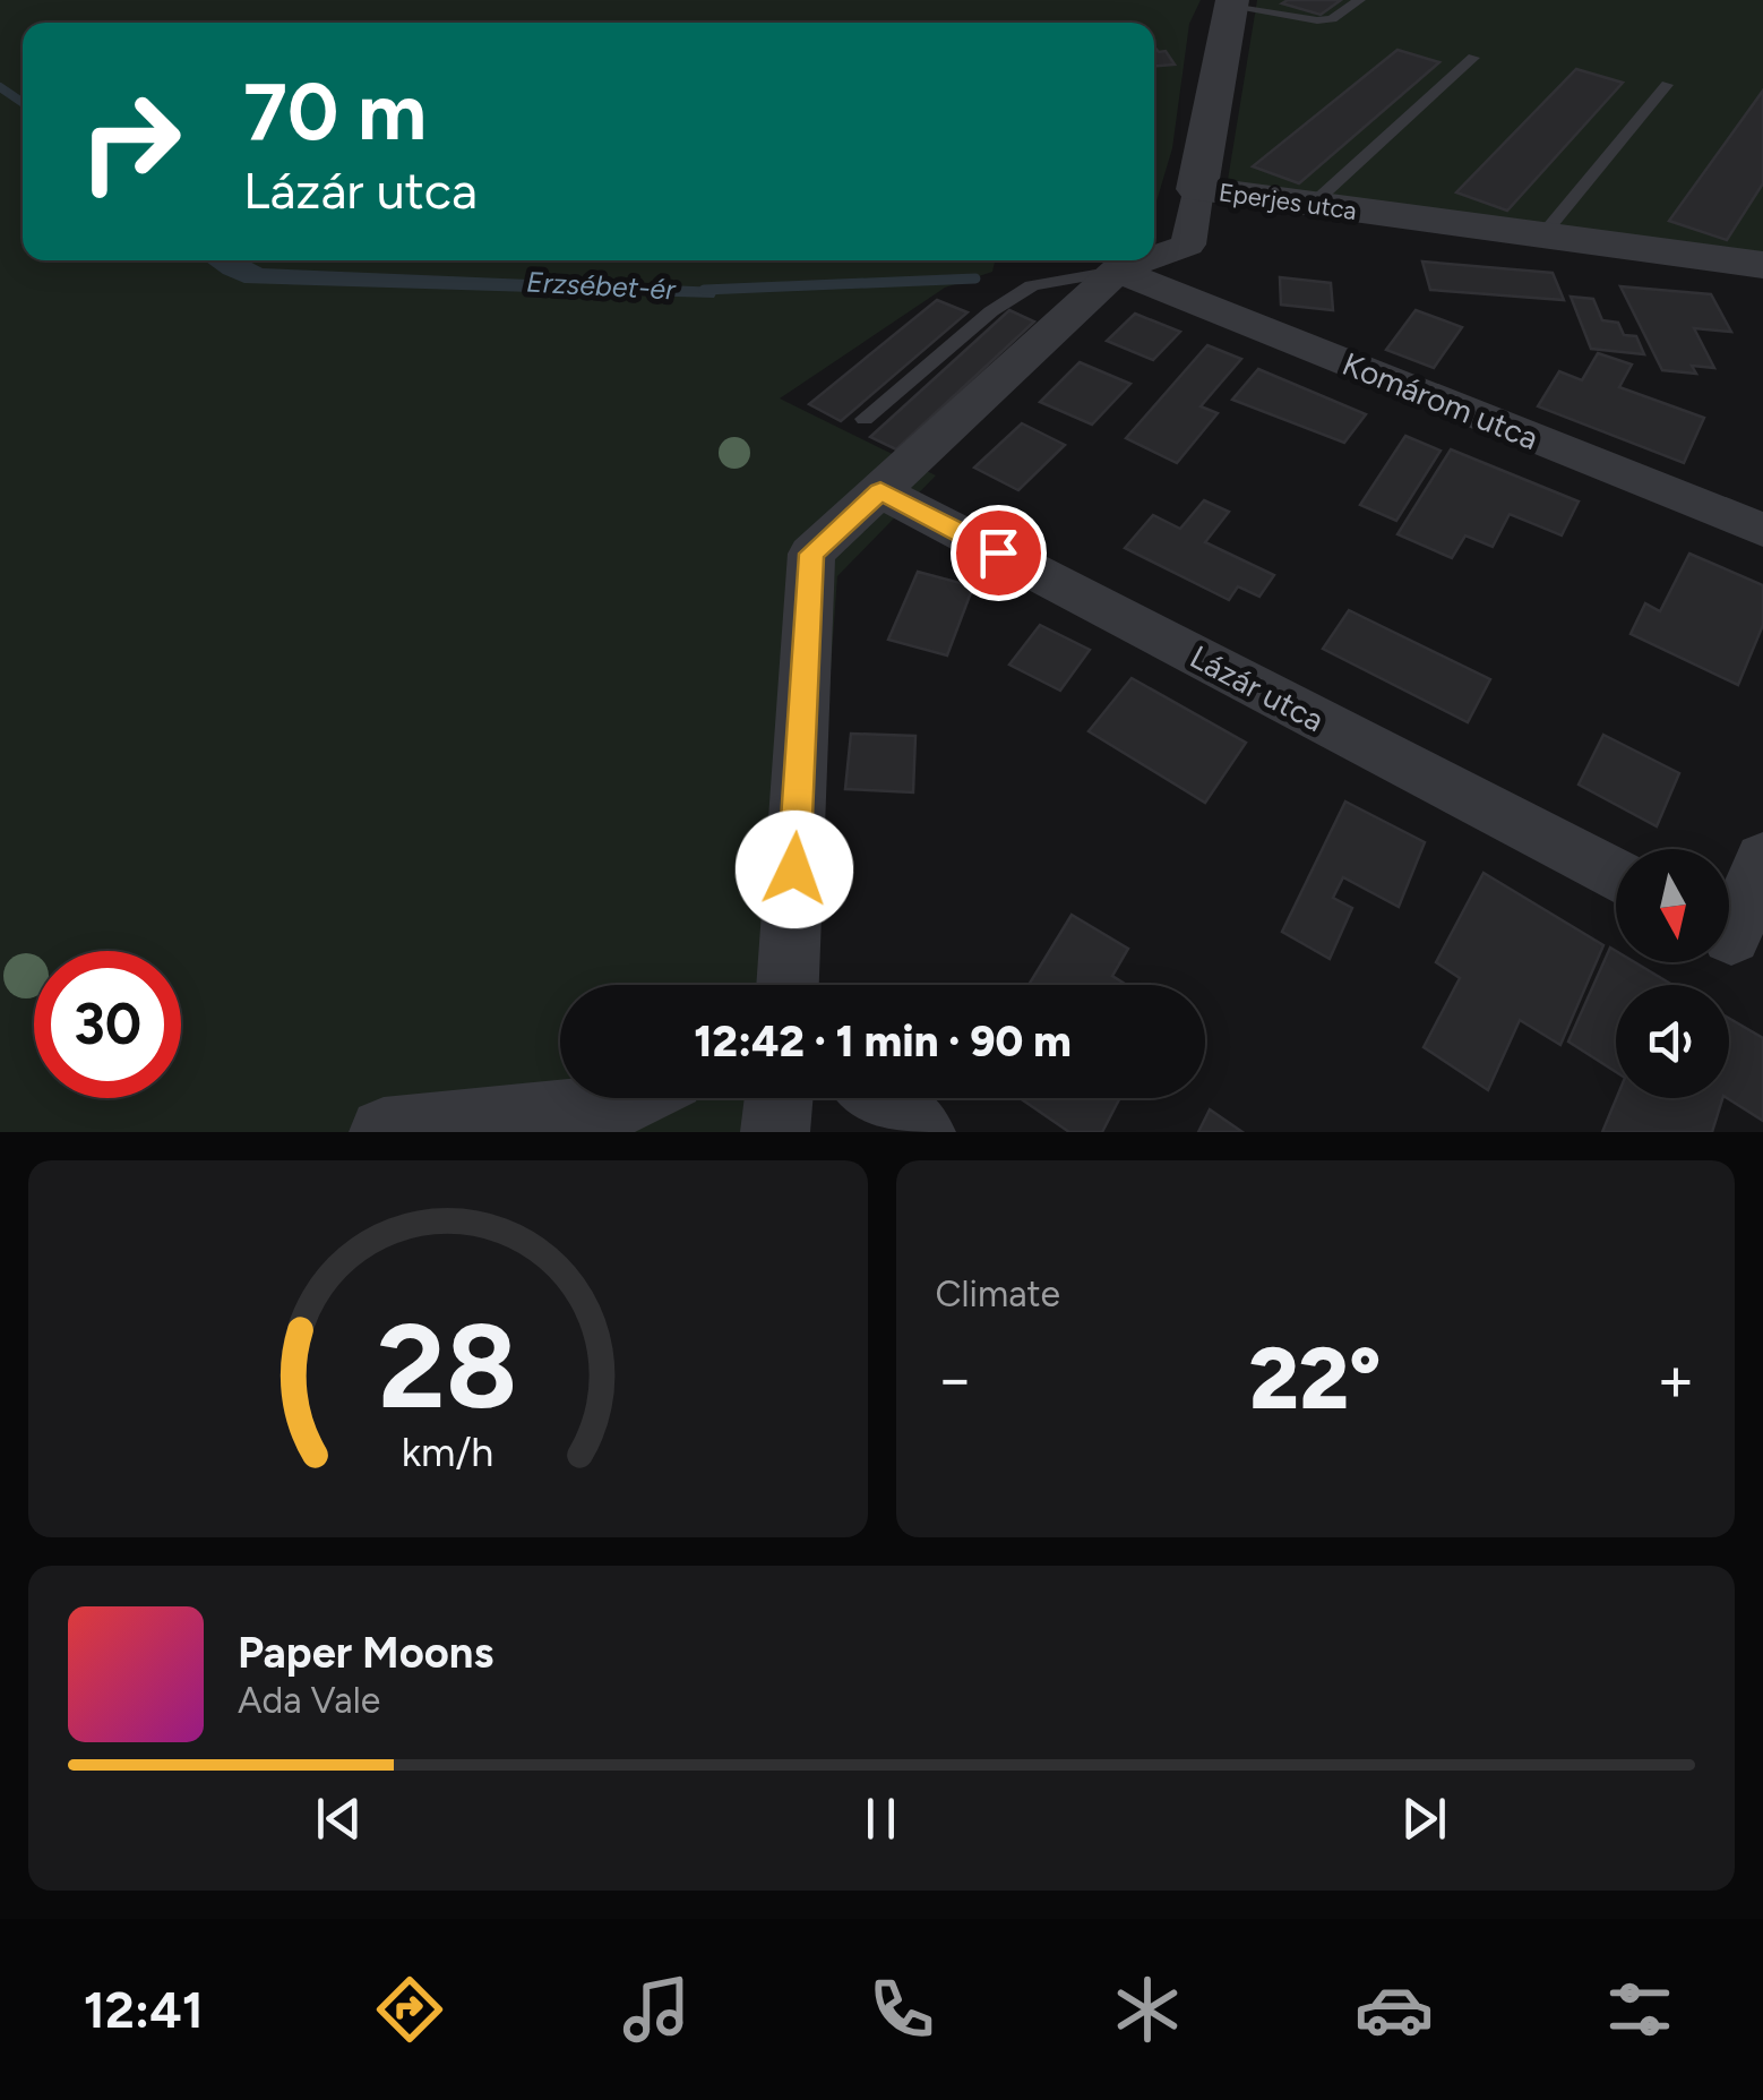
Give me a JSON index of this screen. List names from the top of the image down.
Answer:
{
  "streets": {
    "street": ["Eperjes utca", "Komárom utca", "Lázár utca"]
  },
  "crossings": [
    ["Eperjes utca", "Komárom utca"],
    ["Eperjes utca", "Lázár utca"]
  ],
  "water": ["Erzsébet-ér"],
  "north": "bottom",
  "page": {
    "turn": ["70 m", "Lázár utca"],
    "limit": "30",
    "trip": "12:42 · 1 min · 90 m",
    "tile": "Climate",
    "heat": ["−", "22°", "+"],
    "song": ["Paper Moons", "Ada Vale"],
    "tabs": "12:41",
    "gauge": ["28", "km/h"]
  }
}
